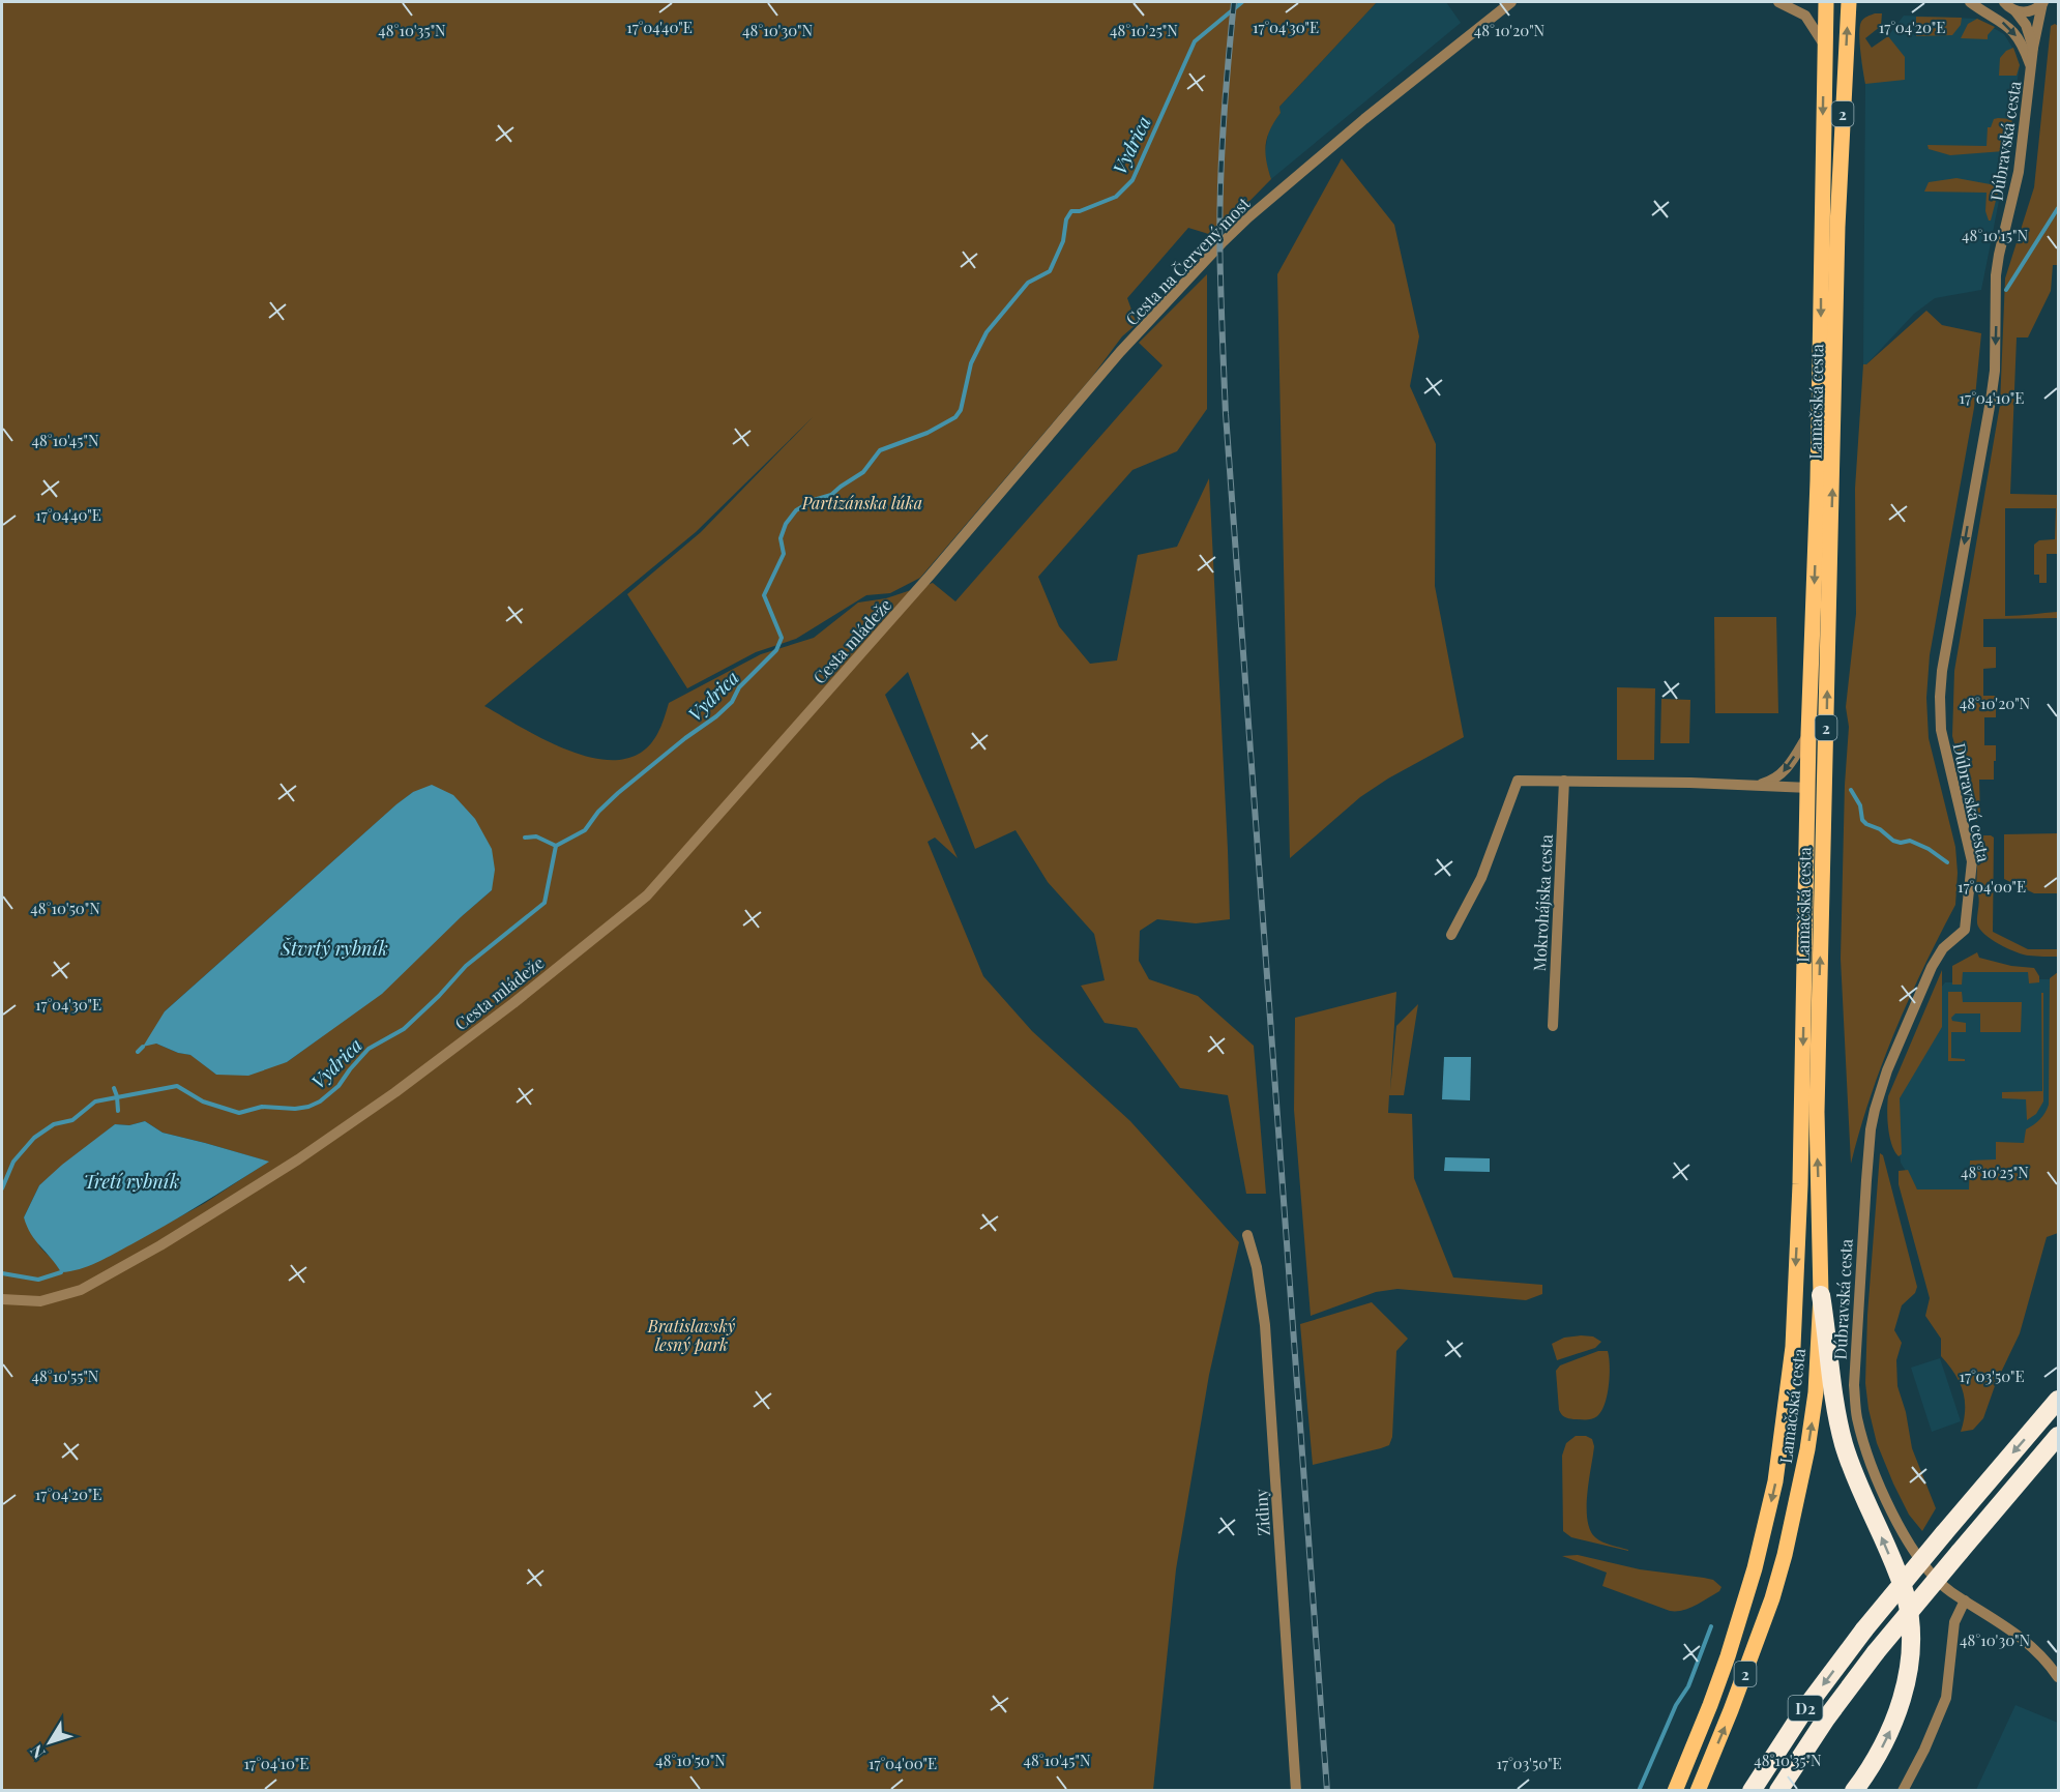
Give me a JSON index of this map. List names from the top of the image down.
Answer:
{
  "streets": {
    "highway": ["D2"],
    "main road": ["2", "Lamačská cesta"],
    "street": [
      "Dúbravská cesta",
      "Cesta na Červený most",
      "Cesta mládeže",
      "Mokrohájska cesta",
      "Zidiny"
    ]
  },
  "crossings": [
    ["Cesta na Červený most", "Cesta mládeže"]
  ],
  "one_way": ["Dúbravská cesta"],
  "water": ["Vydrica", "Štvrtý rybník", "Tretí rybník"],
  "parks": ["Partizánska lúka", "Bratislavský lesný park"],
  "north": "bottom left",
  "coordinates": [
    "17°04'40\"E",
    "17°04'30\"E",
    "17°04'20\"E",
    "48°10'35\"N",
    "48°10'30\"N",
    "48°10'25\"N",
    "48°10'20\"N",
    "48°10'15\"N",
    "17°04'10\"E",
    "48°10'45\"N",
    "17°04'00\"E",
    "48°10'50\"N",
    "17°03'50\"E",
    "48°10'55\"N"
  ]
}
